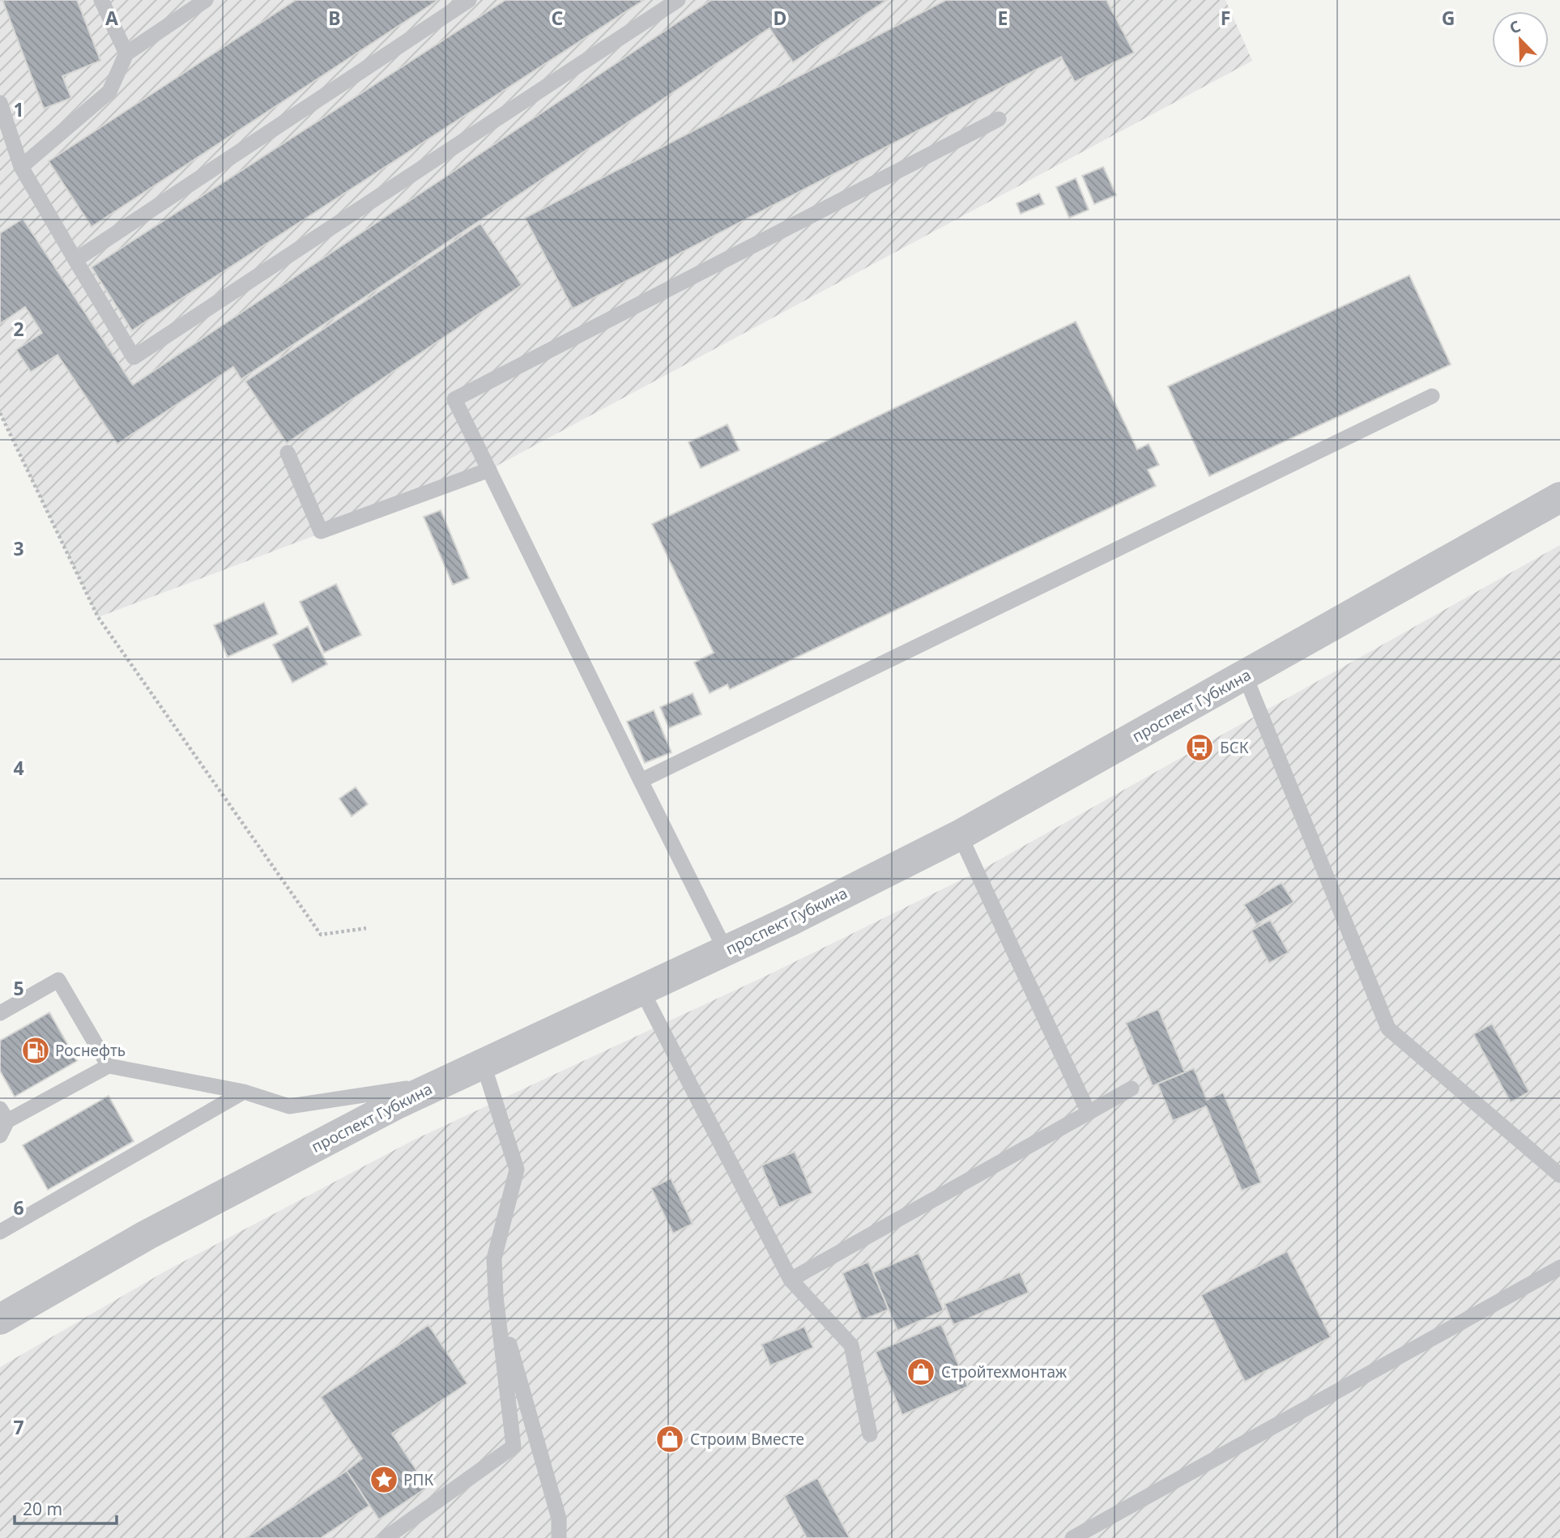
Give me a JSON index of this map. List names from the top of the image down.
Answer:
{
  "streets": {
    "street": ["проспект Губкина"]
  },
  "places": {
    "bus stop": ["БСК"],
    "fuel station": ["Роснефть"],
    "shop": ["Стройтехмонтаж", "Строим Вместе"],
    "place": ["РПК"]
  },
  "scale_bar": "20 m",
  "north": "top left",
  "grid": {
    "columns": [
      "A",
      "B",
      "C",
      "D",
      "E",
      "F",
      "G"
    ],
    "rows": [
      "1",
      "2",
      "3",
      "4",
      "5",
      "6",
      "7"
    ]
  }
}
